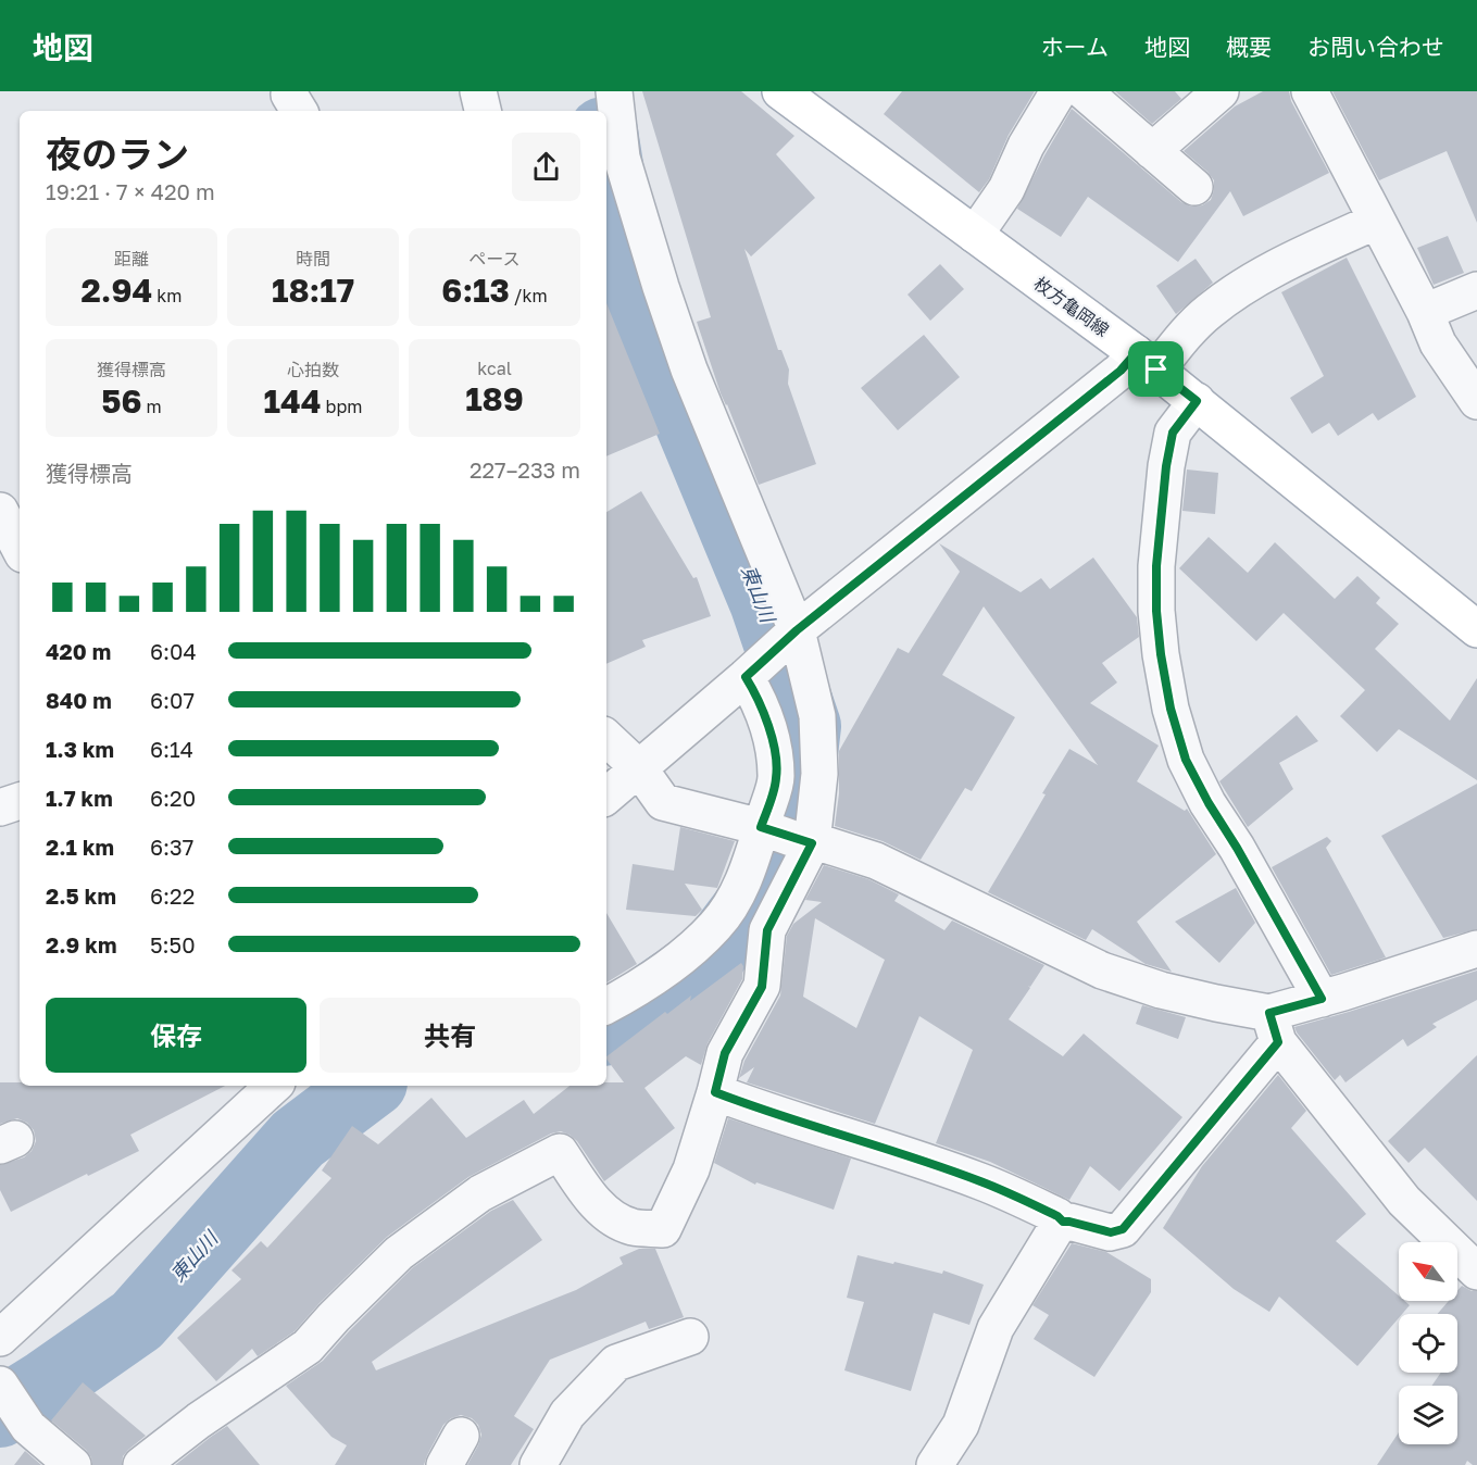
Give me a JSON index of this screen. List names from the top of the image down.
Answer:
{
  "streets": {
    "main road": ["枚方亀岡線"]
  },
  "water": ["東山川"],
  "north": "top left",
  "page": {
    "header": "地図",
    "nav": [
      "ホーム",
      "地図",
      "概要",
      "お問い合わせ"
    ],
    "heading": ["夜のラン", "19:21 · 7 × 420 m"],
    "stats": [
      ["距離", "2.94 km"],
      ["時間", "18:17"],
      ["ペース", "6:13 /km"],
      ["獲得標高", "56 m"],
      ["心拍数", "144 bpm"],
      ["kcal", "189"]
    ],
    "chart": ["獲得標高", "227–233 m"],
    "list": [
      {
        "name": "420 m",
        "note": "6:04"
      },
      {
        "name": "840 m",
        "note": "6:07"
      },
      {
        "name": "1.3 km",
        "note": "6:14"
      },
      {
        "name": "1.7 km",
        "note": "6:20"
      },
      {
        "name": "2.1 km",
        "note": "6:37"
      },
      {
        "name": "2.5 km",
        "note": "6:22"
      },
      {
        "name": "2.9 km",
        "note": "5:50"
      }
    ],
    "buttons": ["保存", "共有"]
  }
}
